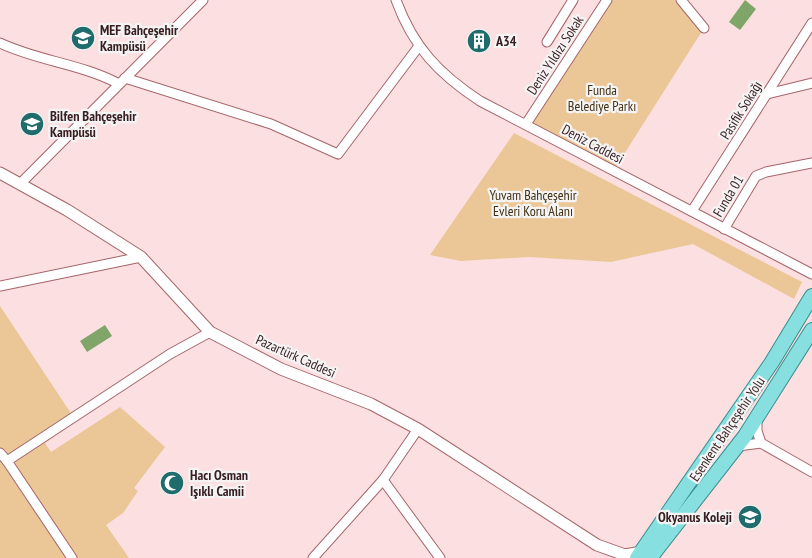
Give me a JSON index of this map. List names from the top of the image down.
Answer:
{
  "streets": {
    "main road": ["Esenkent Bahçeşehir Yolu"],
    "street": [
      "Deniz Yıldızı Sokak",
      "Pasifik Sokağı",
      "Deniz Caddesi",
      "Funda 01",
      "Pazartürk Caddesi"
    ]
  },
  "crossings": [
    ["Deniz Yıldızı Sokak", "Deniz Caddesi"],
    ["Pasifik Sokağı", "Deniz Caddesi"],
    ["Deniz Caddesi", "Funda 01"],
    ["Pazartürk Caddesi", "Esenkent Bahçeşehir Yolu"]
  ],
  "parks": ["Funda Belediye Parkı", "Yuvam Bahçeşehir Evleri Koru Alanı"],
  "places": {
    "school or university": ["MEF Bahçeşehir Kampüsü", "Bilfen Bahçeşehir Kampüsü", "Okyanus Koleji"],
    "building": ["A34"],
    "mosque": ["Hacı Osman Işıklı Camii"]
  }
}
